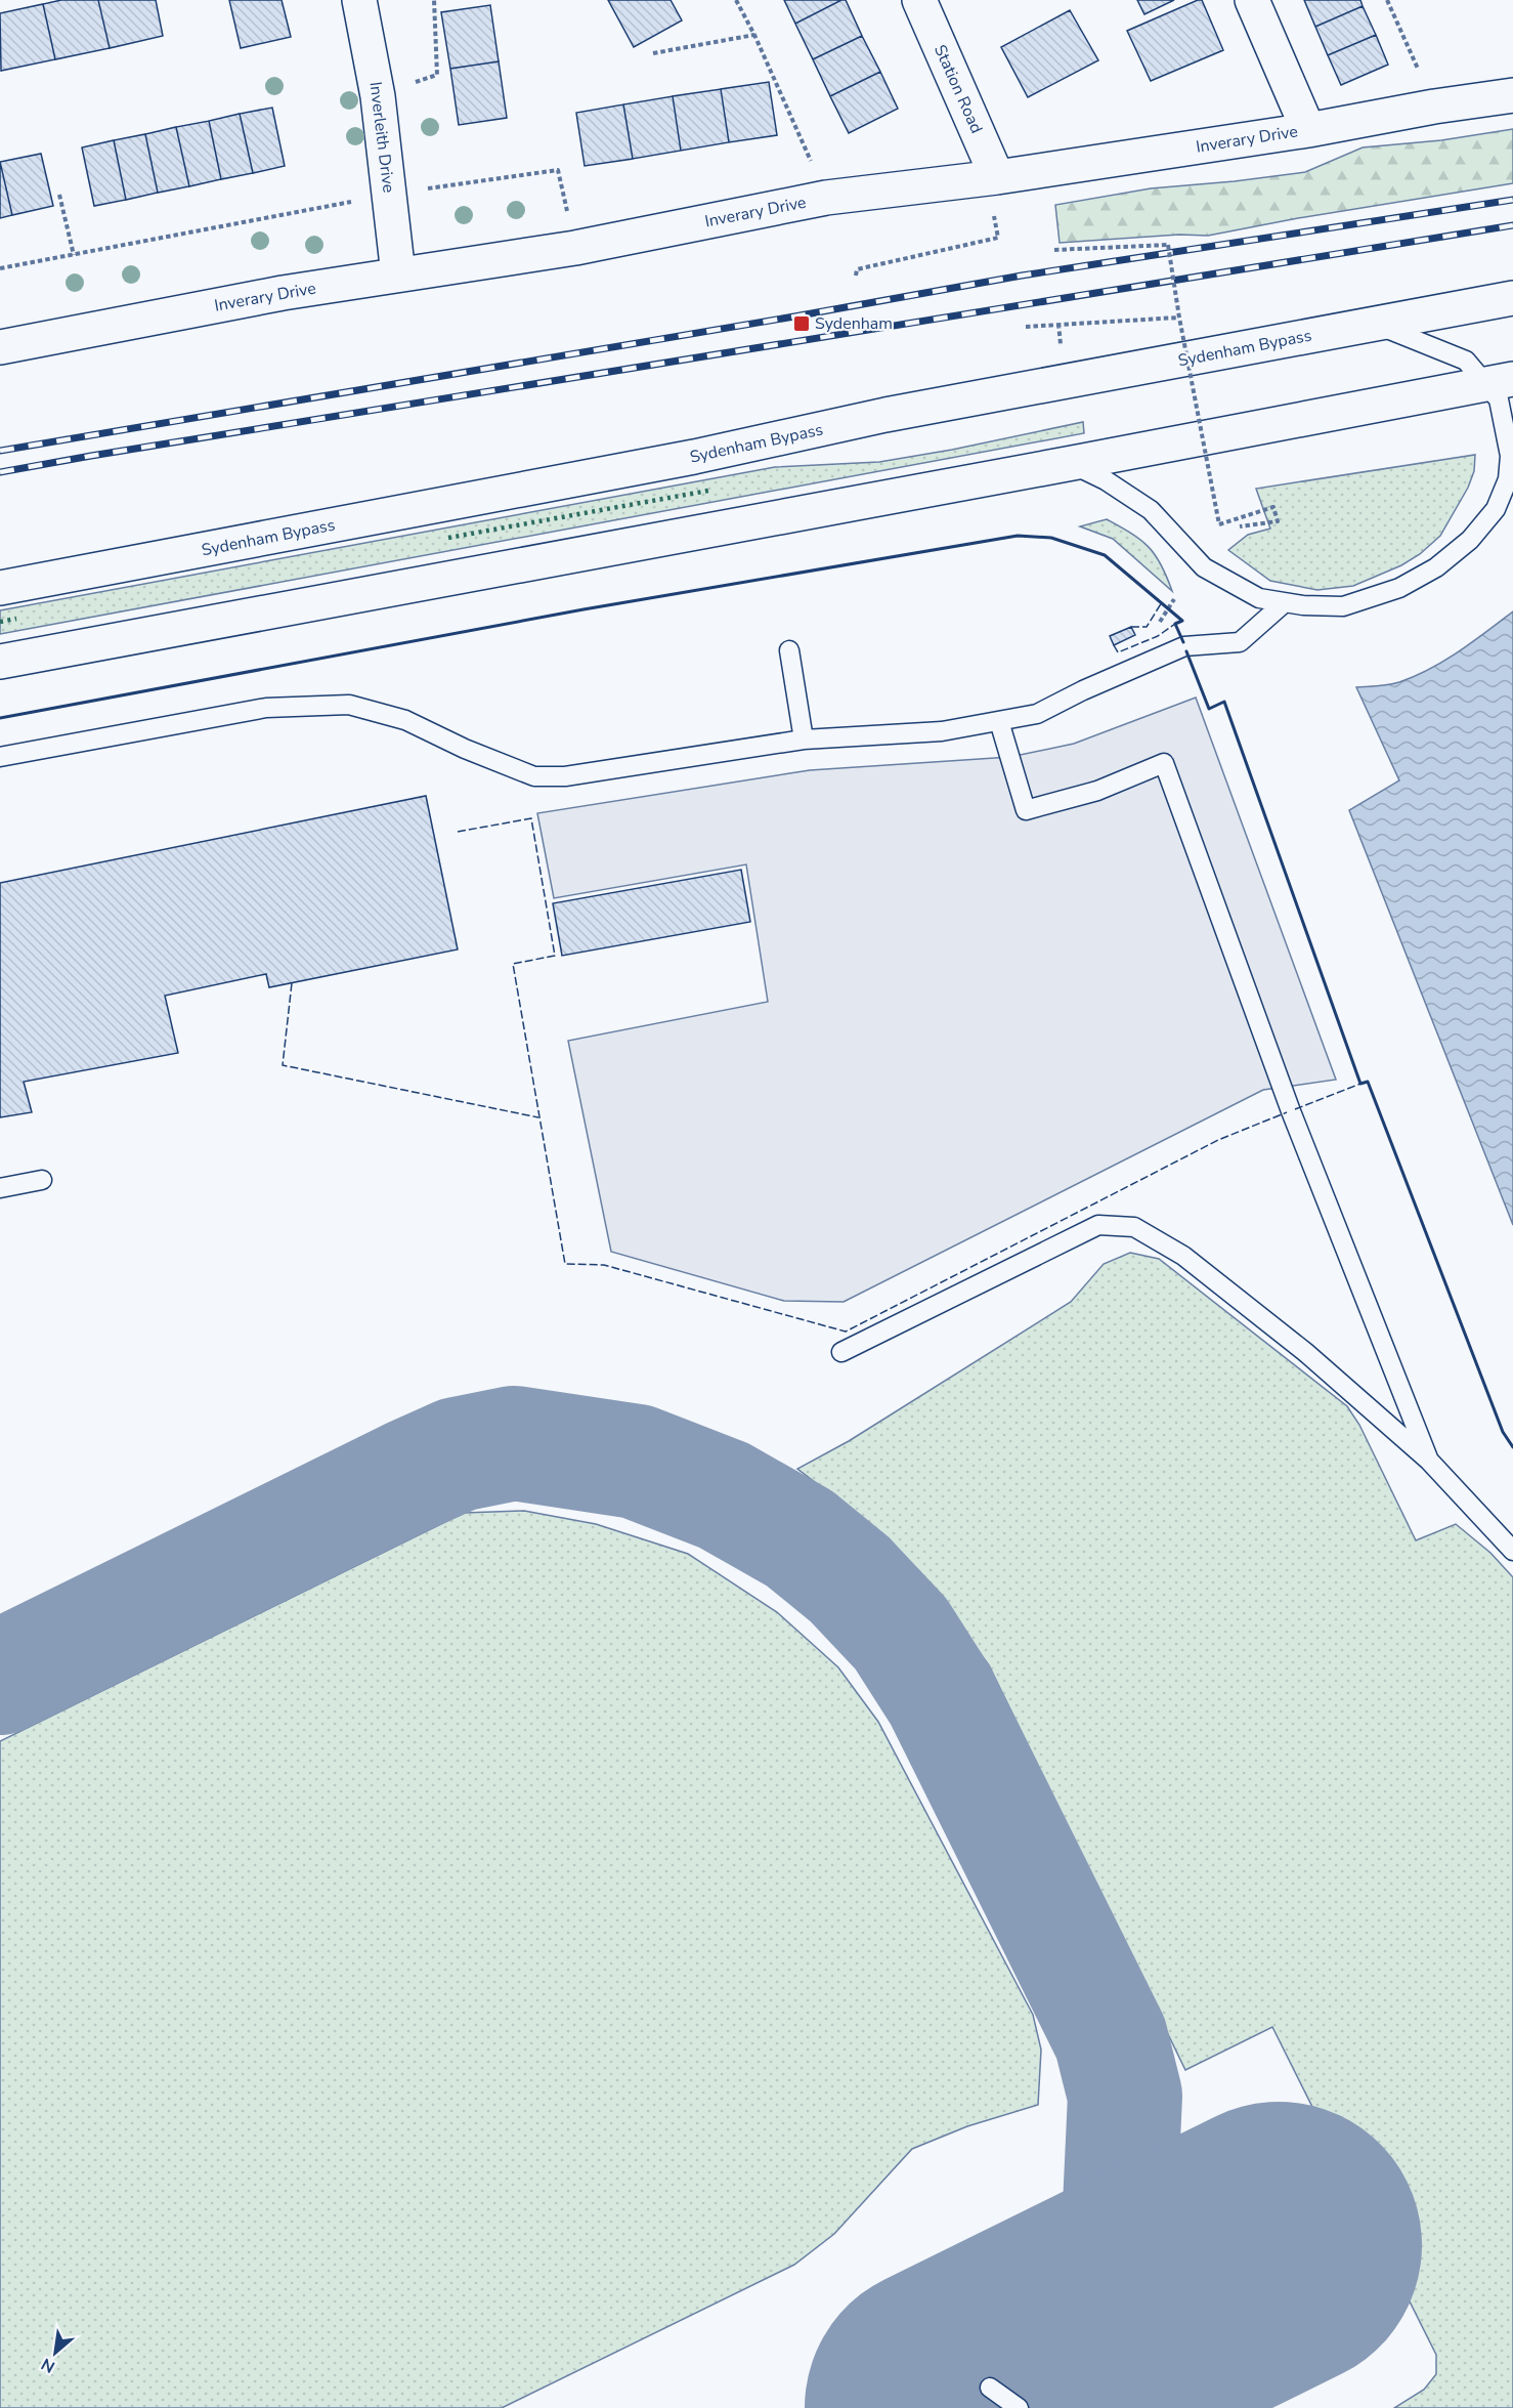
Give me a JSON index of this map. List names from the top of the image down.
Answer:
{
  "streets": {
    "main road": [
      "Station Road",
      "Inverleith Drive",
      "Inverary Drive",
      "Sydenham Bypass"
    ]
  },
  "crossings": [
    ["Station Road", "Inverary Drive"],
    ["Inverleith Drive", "Inverary Drive"]
  ],
  "places": {
    "transit": ["Sydenham"]
  },
  "north": "bottom left"
}
